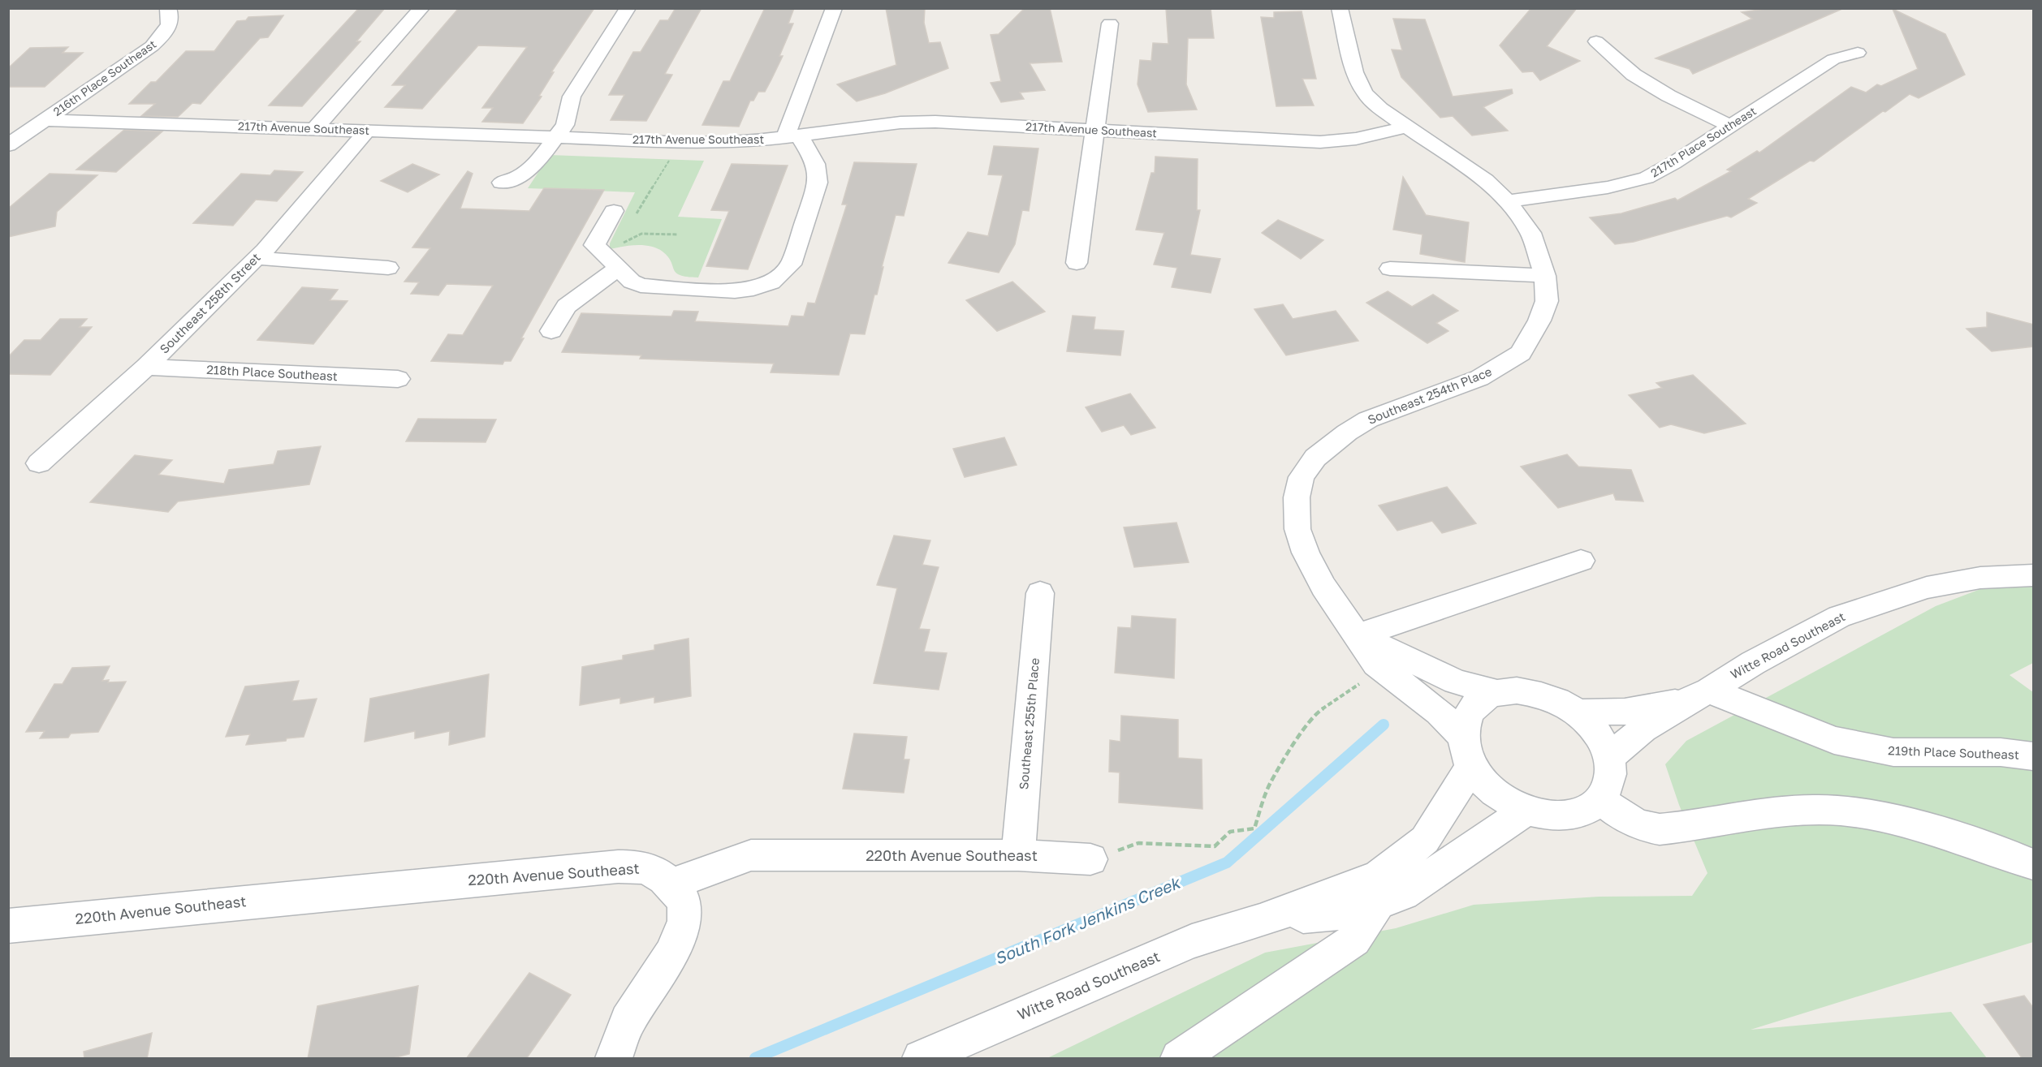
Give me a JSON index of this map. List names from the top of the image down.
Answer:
{
  "streets": {
    "street": [
      "216th Place Southeast",
      "217th Avenue Southeast",
      "217th Place Southeast",
      "Southeast 258th Street",
      "218th Place Southeast",
      "Southeast 254th Place",
      "Witte Road Southeast",
      "Southeast 255th Place",
      "219th Place Southeast",
      "220th Avenue Southeast"
    ]
  },
  "crossings": [
    ["216th Place Southeast", "217th Avenue Southeast"],
    ["217th Avenue Southeast", "Southeast 258th Street"],
    ["217th Avenue Southeast", "Southeast 254th Place"],
    ["217th Place Southeast", "Southeast 254th Place"],
    ["Southeast 258th Street", "218th Place Southeast"],
    ["Southeast 254th Place", "Witte Road Southeast"],
    ["Witte Road Southeast", "219th Place Southeast"],
    ["Southeast 255th Place", "220th Avenue Southeast"]
  ],
  "water": ["South Fork Jenkins Creek"]
}
